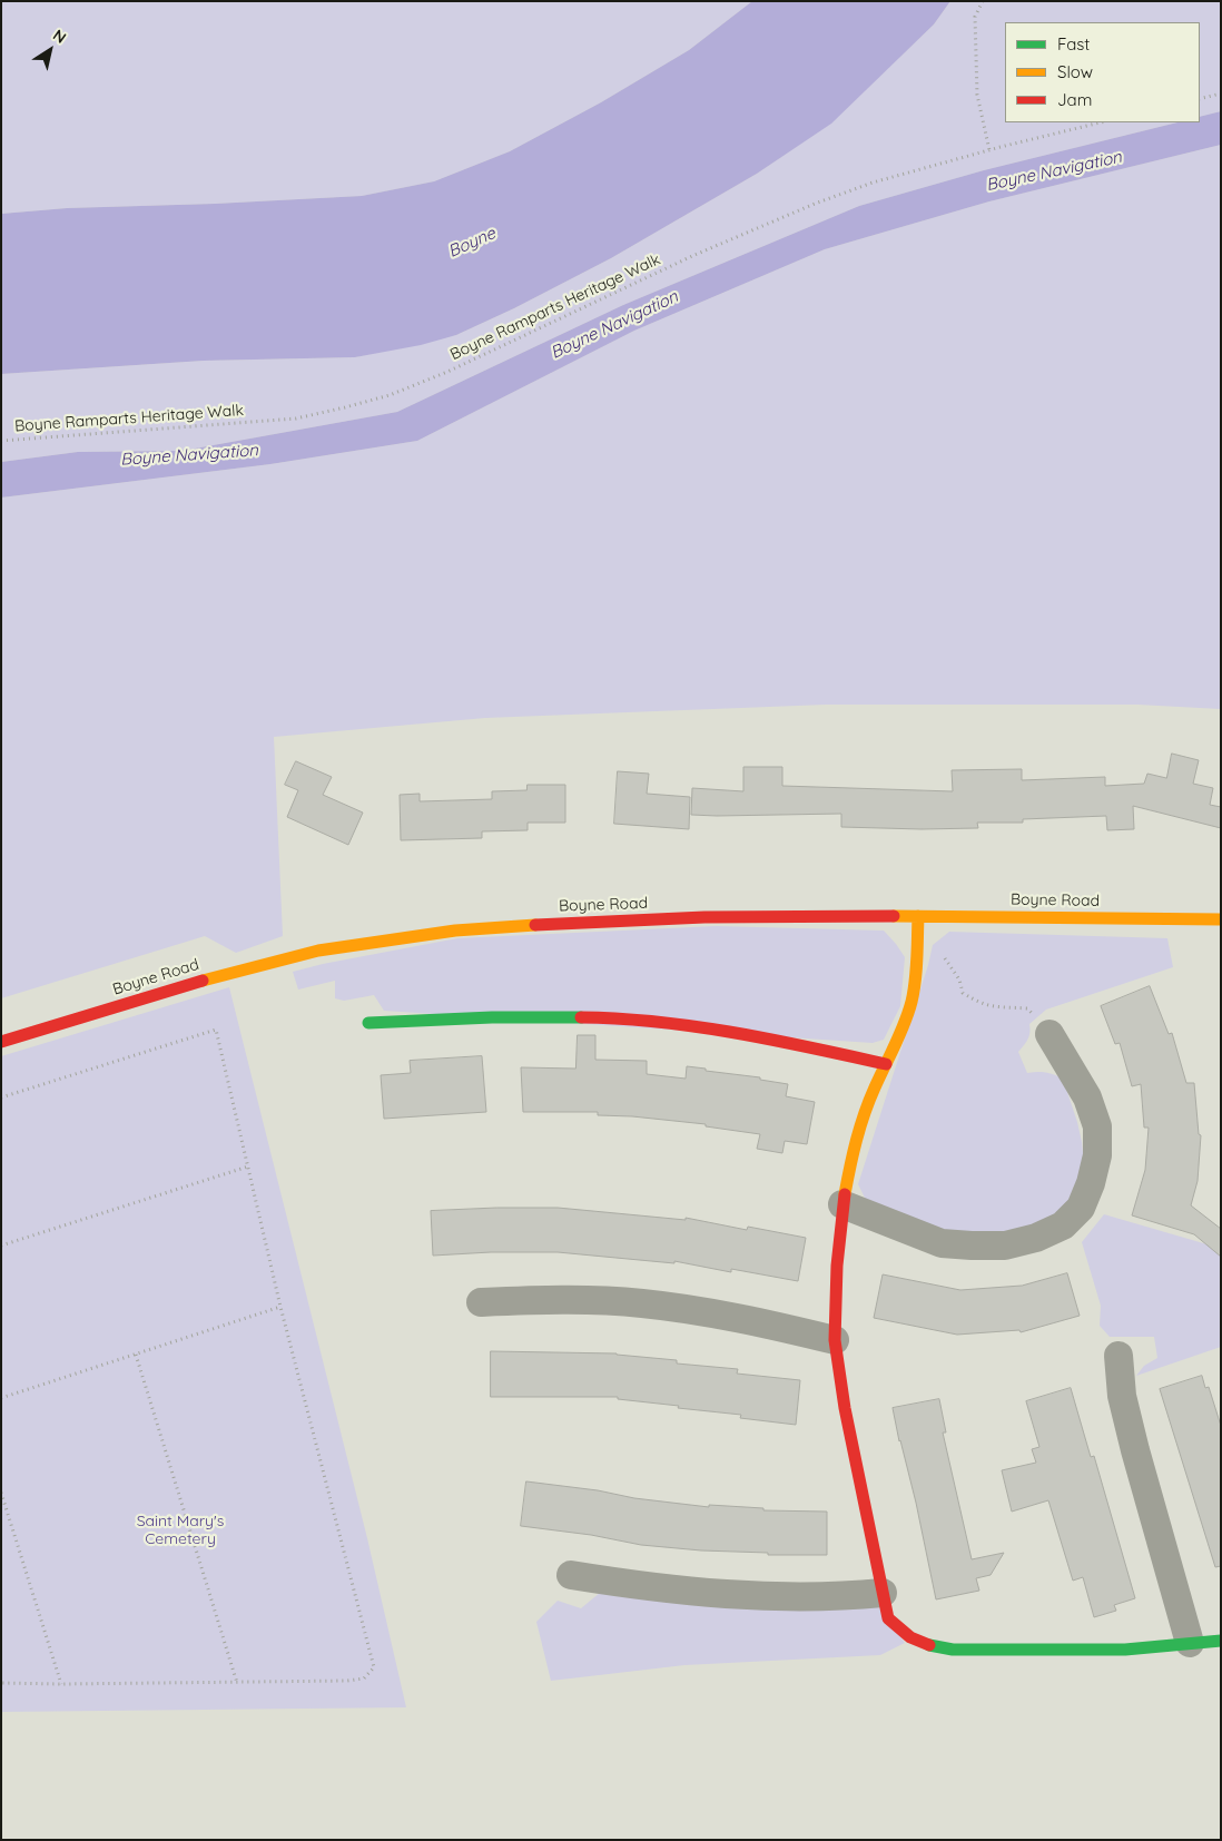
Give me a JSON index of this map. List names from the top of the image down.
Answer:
{
  "streets": {
    "street": ["Boyne Road"],
    "path": ["Boyne Ramparts Heritage Walk"]
  },
  "water": ["Boyne Navigation", "Boyne"],
  "parks": ["Saint Mary's Cemetery"],
  "legend": ["Fast", "Slow", "Jam"],
  "north": "top right"
}
